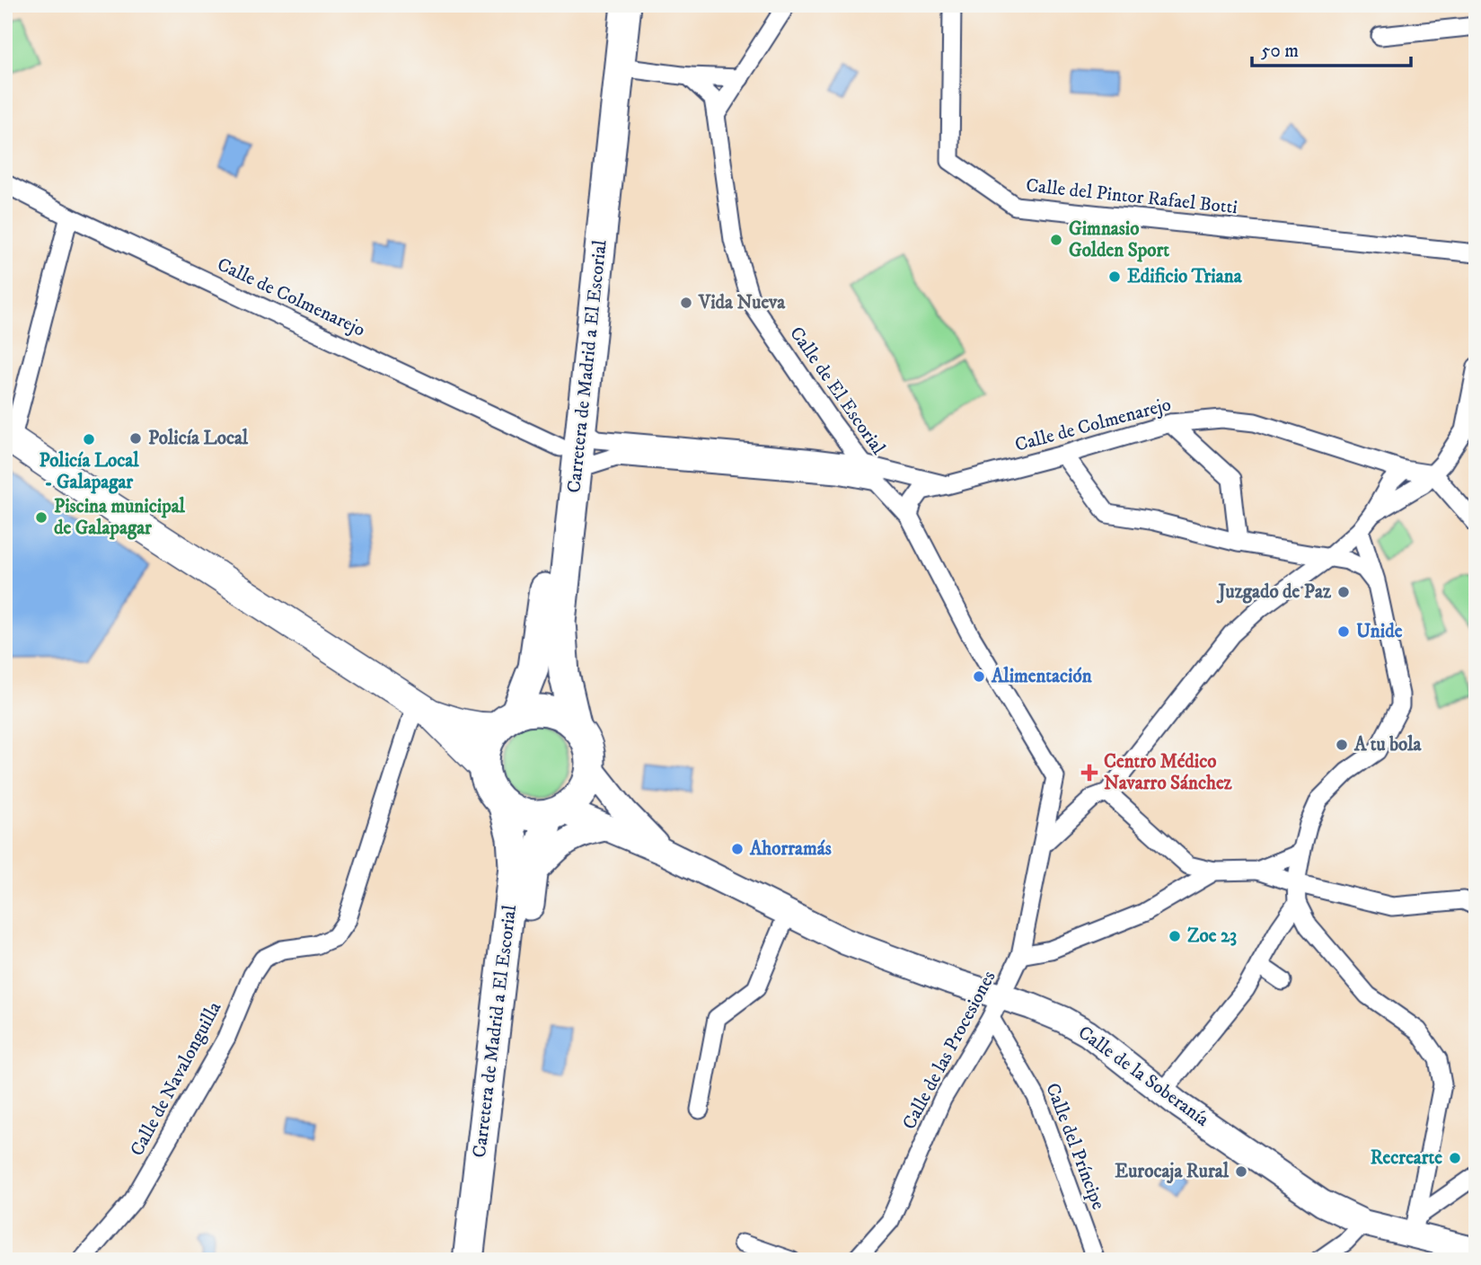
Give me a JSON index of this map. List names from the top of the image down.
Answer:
{
  "streets": {
    "highway": ["Carretera de Madrid a El Escorial"],
    "main road": ["Calle de la Soberanía"],
    "street": [
      "Calle del Pintor Rafael Botti",
      "Calle de Colmenarejo",
      "Calle de El Escorial",
      "Calle de las Procesiones",
      "Calle de Navalonguilla",
      "Calle del Príncipe"
    ]
  },
  "crossings": [
    ["Calle de Colmenarejo", "Carretera de Madrid a El Escorial"],
    ["Calle de Colmenarejo", "Calle de El Escorial"],
    ["Carretera de Madrid a El Escorial", "Calle de la Soberanía"],
    ["Calle de El Escorial", "Calle de las Procesiones"],
    ["Calle de las Procesiones", "Calle de la Soberanía"],
    ["Calle de las Procesiones", "Calle del Príncipe"],
    ["Calle de la Soberanía", "Calle del Príncipe"]
  ],
  "places": {
    "other": [
      "Gimnasio Golden Sport",
      "Edificio Triana",
      "Vida Nueva",
      "Policía Local",
      "Policía Local - Galapagar",
      "Piscina municipal de Galapagar",
      "Juzgado de Paz",
      "Unide",
      "Alimentación",
      "A tu bola",
      "Ahorramás",
      "Zoe 23",
      "Recrearte",
      "Eurocaja Rural"
    ],
    "health": ["Centro Médico Navarro Sánchez"]
  },
  "scale_bar": "50 m"
}
